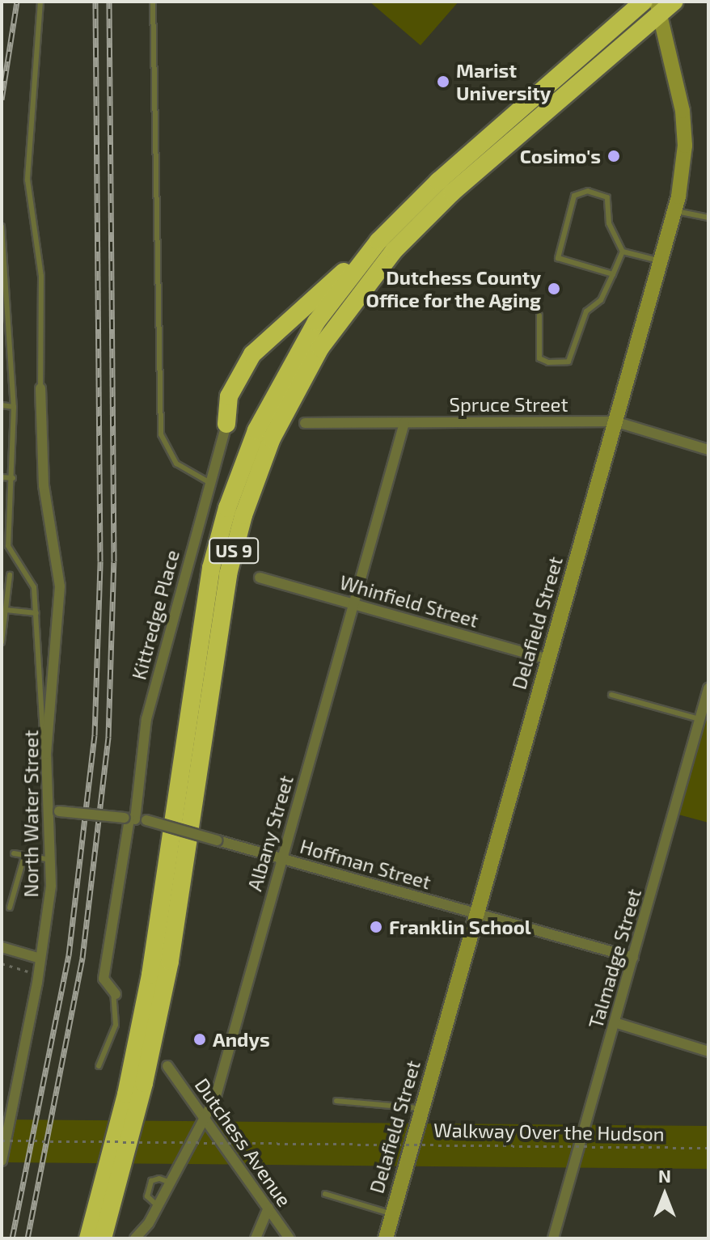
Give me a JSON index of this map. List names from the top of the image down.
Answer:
{
  "streets": {
    "highway": ["US 9"],
    "street": [
      "Spruce Street",
      "Whinfield Street",
      "Kittredge Place",
      "Delafield Street",
      "North Water Street",
      "Albany Street",
      "Hoffman Street",
      "Talmadge Street",
      "Dutchess Avenue"
    ],
    "path": ["Walkway Over the Hudson"]
  },
  "crossings": [
    ["Spruce Street", "Delafield Street"],
    ["Spruce Street", "Albany Street"],
    ["US 9", "Delafield Street"],
    ["Whinfield Street", "Delafield Street"],
    ["Whinfield Street", "Albany Street"],
    ["Kittredge Place", "Hoffman Street"],
    ["Delafield Street", "Hoffman Street"],
    ["North Water Street", "Hoffman Street"],
    ["Albany Street", "Hoffman Street"],
    ["Albany Street", "Dutchess Avenue"],
    ["Hoffman Street", "Talmadge Street"]
  ],
  "places": [
    "Marist University",
    "Cosimo's",
    "Dutchess County Office for the Aging",
    "Franklin School",
    "Andys"
  ],
  "north": "top"
}
